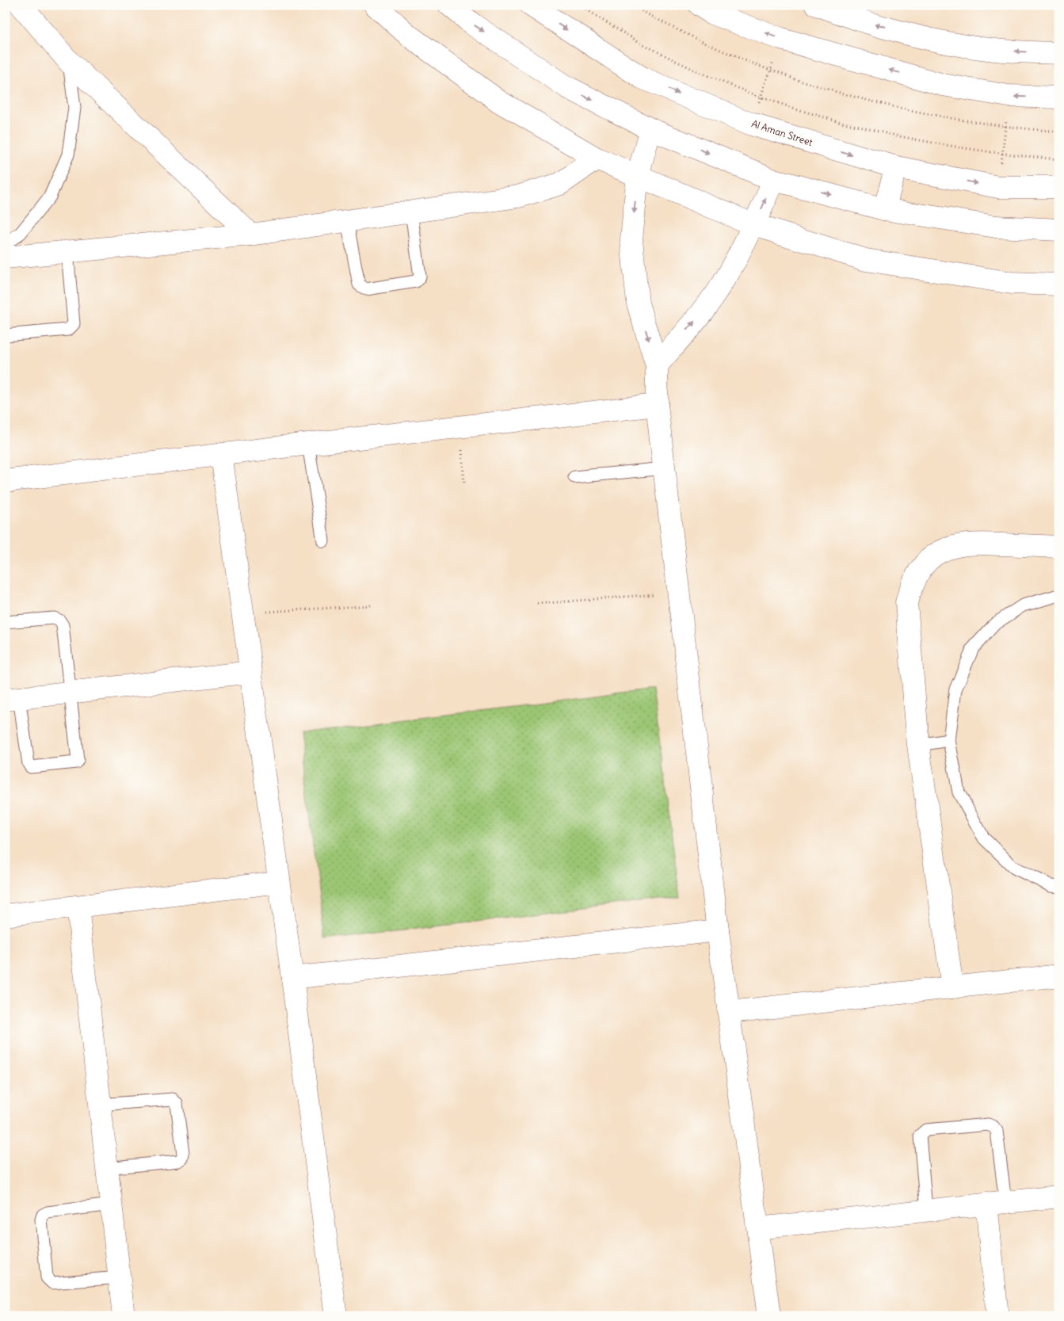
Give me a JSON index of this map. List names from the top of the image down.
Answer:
{
  "streets": {
    "street": ["Al Aman Street"]
  }
}
